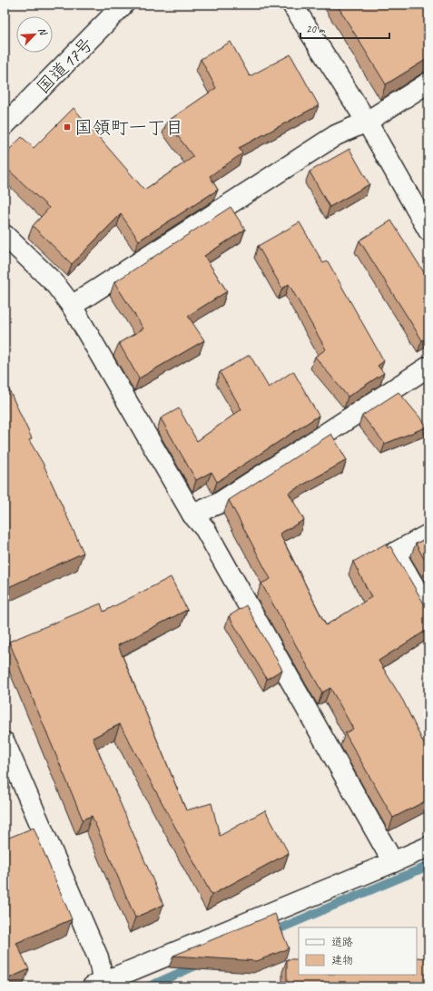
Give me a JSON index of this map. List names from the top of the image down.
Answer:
{
  "streets": {
    "main road": ["国道17号"]
  },
  "places": {
    "transit": ["国領町一丁目"]
  },
  "legend": ["道路", "建物"],
  "scale_bar": "20 m",
  "north": "top right"
}
